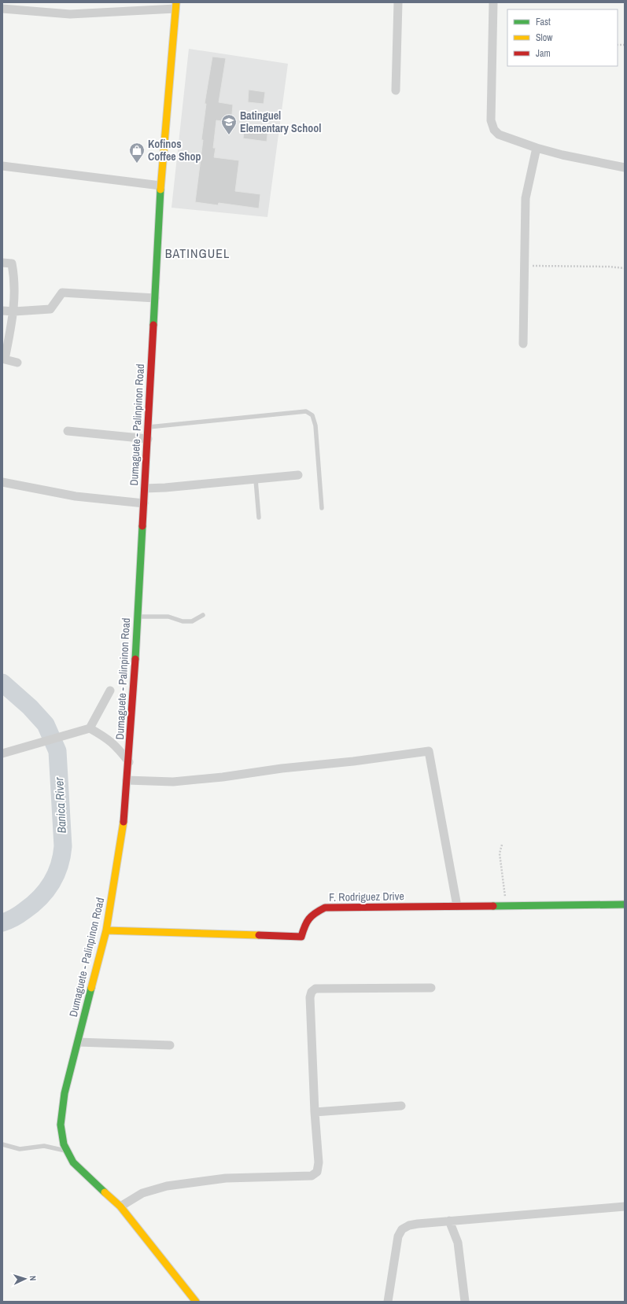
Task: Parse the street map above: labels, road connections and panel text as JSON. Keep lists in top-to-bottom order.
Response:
{
  "streets": {
    "main road": ["Dumaguete - Palinpinon Road", "F. Rodriguez Drive"]
  },
  "crossings": [
    ["Dumaguete - Palinpinon Road", "F. Rodriguez Drive"]
  ],
  "districts": ["BATINGUEL"],
  "water": ["Banica River"],
  "places": {
    "school or university": ["Batinguel Elementary School"],
    "shop": ["Kofinos Coffee Shop"]
  },
  "legend": ["Fast", "Slow", "Jam"],
  "north": "right"
}
